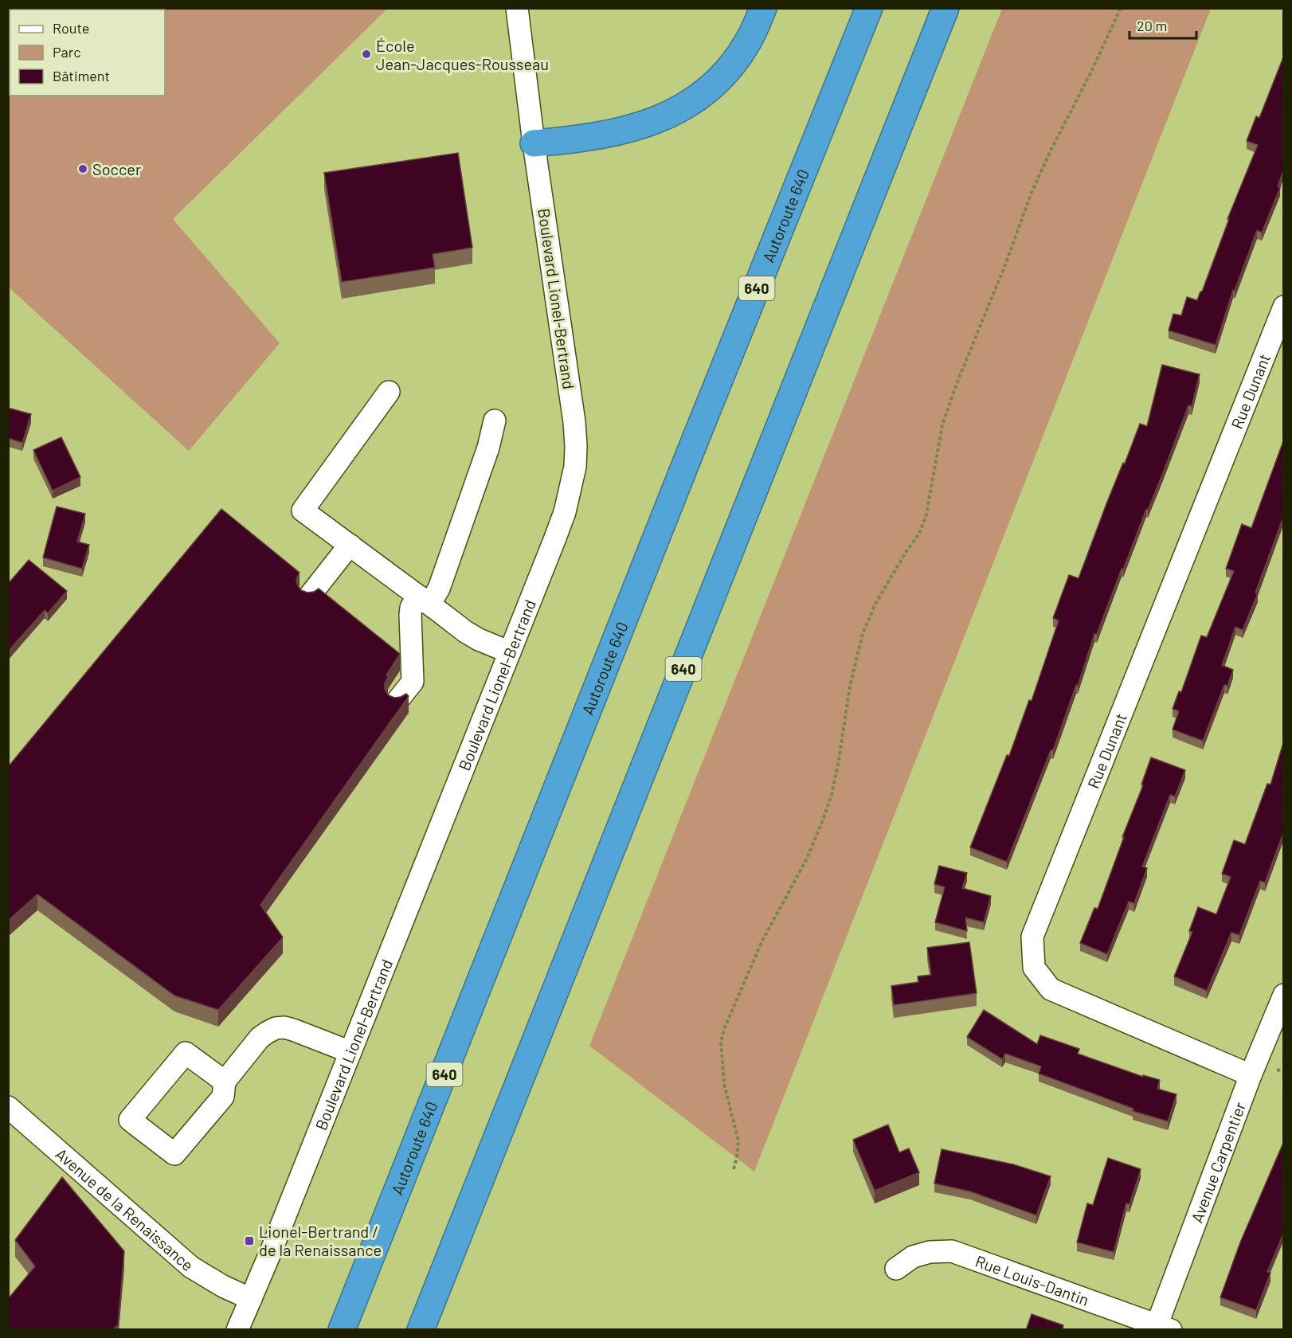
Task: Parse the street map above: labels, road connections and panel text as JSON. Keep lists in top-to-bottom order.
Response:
{
  "streets": {
    "highway": ["Autoroute 640", "640"],
    "street": [
      "Boulevard Lionel-Bertrand",
      "Rue Dunant",
      "Avenue Carpentier",
      "Avenue de la Renaissance",
      "Rue Louis-Dantin"
    ]
  },
  "crossings": [
    ["Boulevard Lionel-Bertrand", "Avenue de la Renaissance"],
    ["Rue Dunant", "Avenue Carpentier"],
    ["Avenue Carpentier", "Rue Louis-Dantin"]
  ],
  "places": {
    "other": ["École Jean-Jacques-Rousseau", "Soccer"],
    "transit": ["Lionel-Bertrand / de la Renaissance"]
  },
  "legend": ["Route", "Parc", "Bâtiment"],
  "scale_bar": "20 m"
}
